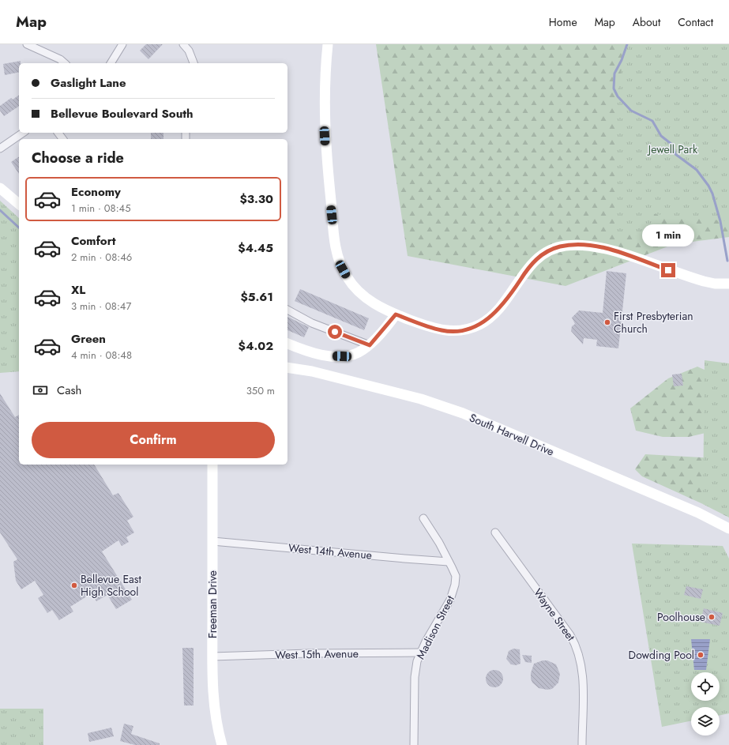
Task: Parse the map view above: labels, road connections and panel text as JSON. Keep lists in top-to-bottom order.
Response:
{
  "streets": {
    "street": [
      "South Harvell Drive",
      "West 14th Avenue",
      "Freeman Drive",
      "Wayne Street",
      "Madison Street",
      "West 15th Avenue"
    ]
  },
  "crossings": [
    ["West 14th Avenue", "Freeman Drive"],
    ["West 14th Avenue", "Madison Street"],
    ["Freeman Drive", "West 15th Avenue"],
    ["Madison Street", "West 15th Avenue"]
  ],
  "parks": ["Jewell Park"],
  "places": [
    "First Presbyterian Church",
    "Bellevue East High School",
    "Poolhouse",
    "Dowding Pool"
  ],
  "page": {
    "header": "Map",
    "nav": [
      "Home",
      "Map",
      "About",
      "Contact"
    ],
    "banner": ["Gaslight Lane", "Bellevue Boulevard South"],
    "heading": "Choose a ride",
    "list": [
      {
        "name": "Economy",
        "note": "1 min · 08:45",
        "value": "$3.30"
      },
      {
        "name": "Comfort",
        "note": "2 min · 08:46",
        "value": "$4.45"
      },
      {
        "name": "XL",
        "note": "3 min · 08:47",
        "value": "$5.61"
      },
      {
        "name": "Green",
        "note": "4 min · 08:48",
        "value": "$4.02"
      }
    ],
    "bubble": "1 min",
    "pay": ["Cash", "350 m"],
    "buttons": "Confirm"
  }
}
